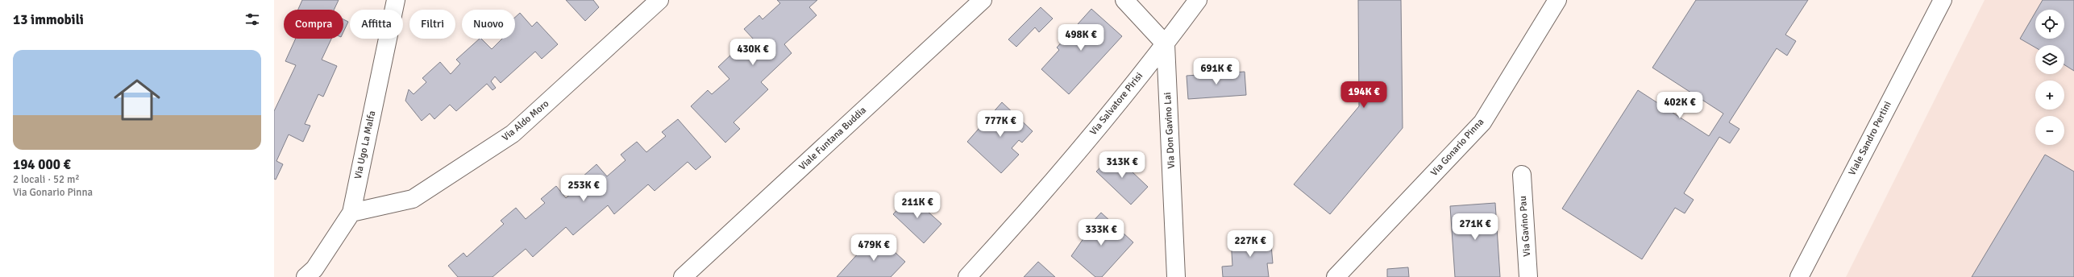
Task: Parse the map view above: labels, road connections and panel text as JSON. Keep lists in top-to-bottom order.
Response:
{
  "streets": {
    "street": [
      "Via Salvatore Pirisi",
      "Via Aldo Moro",
      "Via Don Gavino Lai",
      "Viale Funtana Buddia",
      "Viale Sandro Pertini",
      "Via Ugo La Malfa",
      "Via Gonario Pinna",
      "Via Gavino Pau"
    ]
  },
  "crossings": [
    ["Via Salvatore Pirisi", "Via Don Gavino Lai"],
    ["Via Aldo Moro", "Via Ugo La Malfa"]
  ],
  "page": {
    "heading": "13 immobili",
    "map_buttons": ["+", "−"],
    "chip": [
      "Compra",
      "Affitta",
      "Filtri",
      "Nuovo"
    ],
    "price": [
      "498K €",
      "430K €",
      "691K €",
      "194K €",
      "402K €",
      "777K €",
      "313K €",
      "253K €",
      "211K €",
      "271K €",
      "333K €",
      "227K €",
      "479K €"
    ],
    "list": [
      {
        "name": "194 000 €",
        "note": "2 locali · 52 m² · Via Gonario Pinna"
      }
    ]
  }
}
